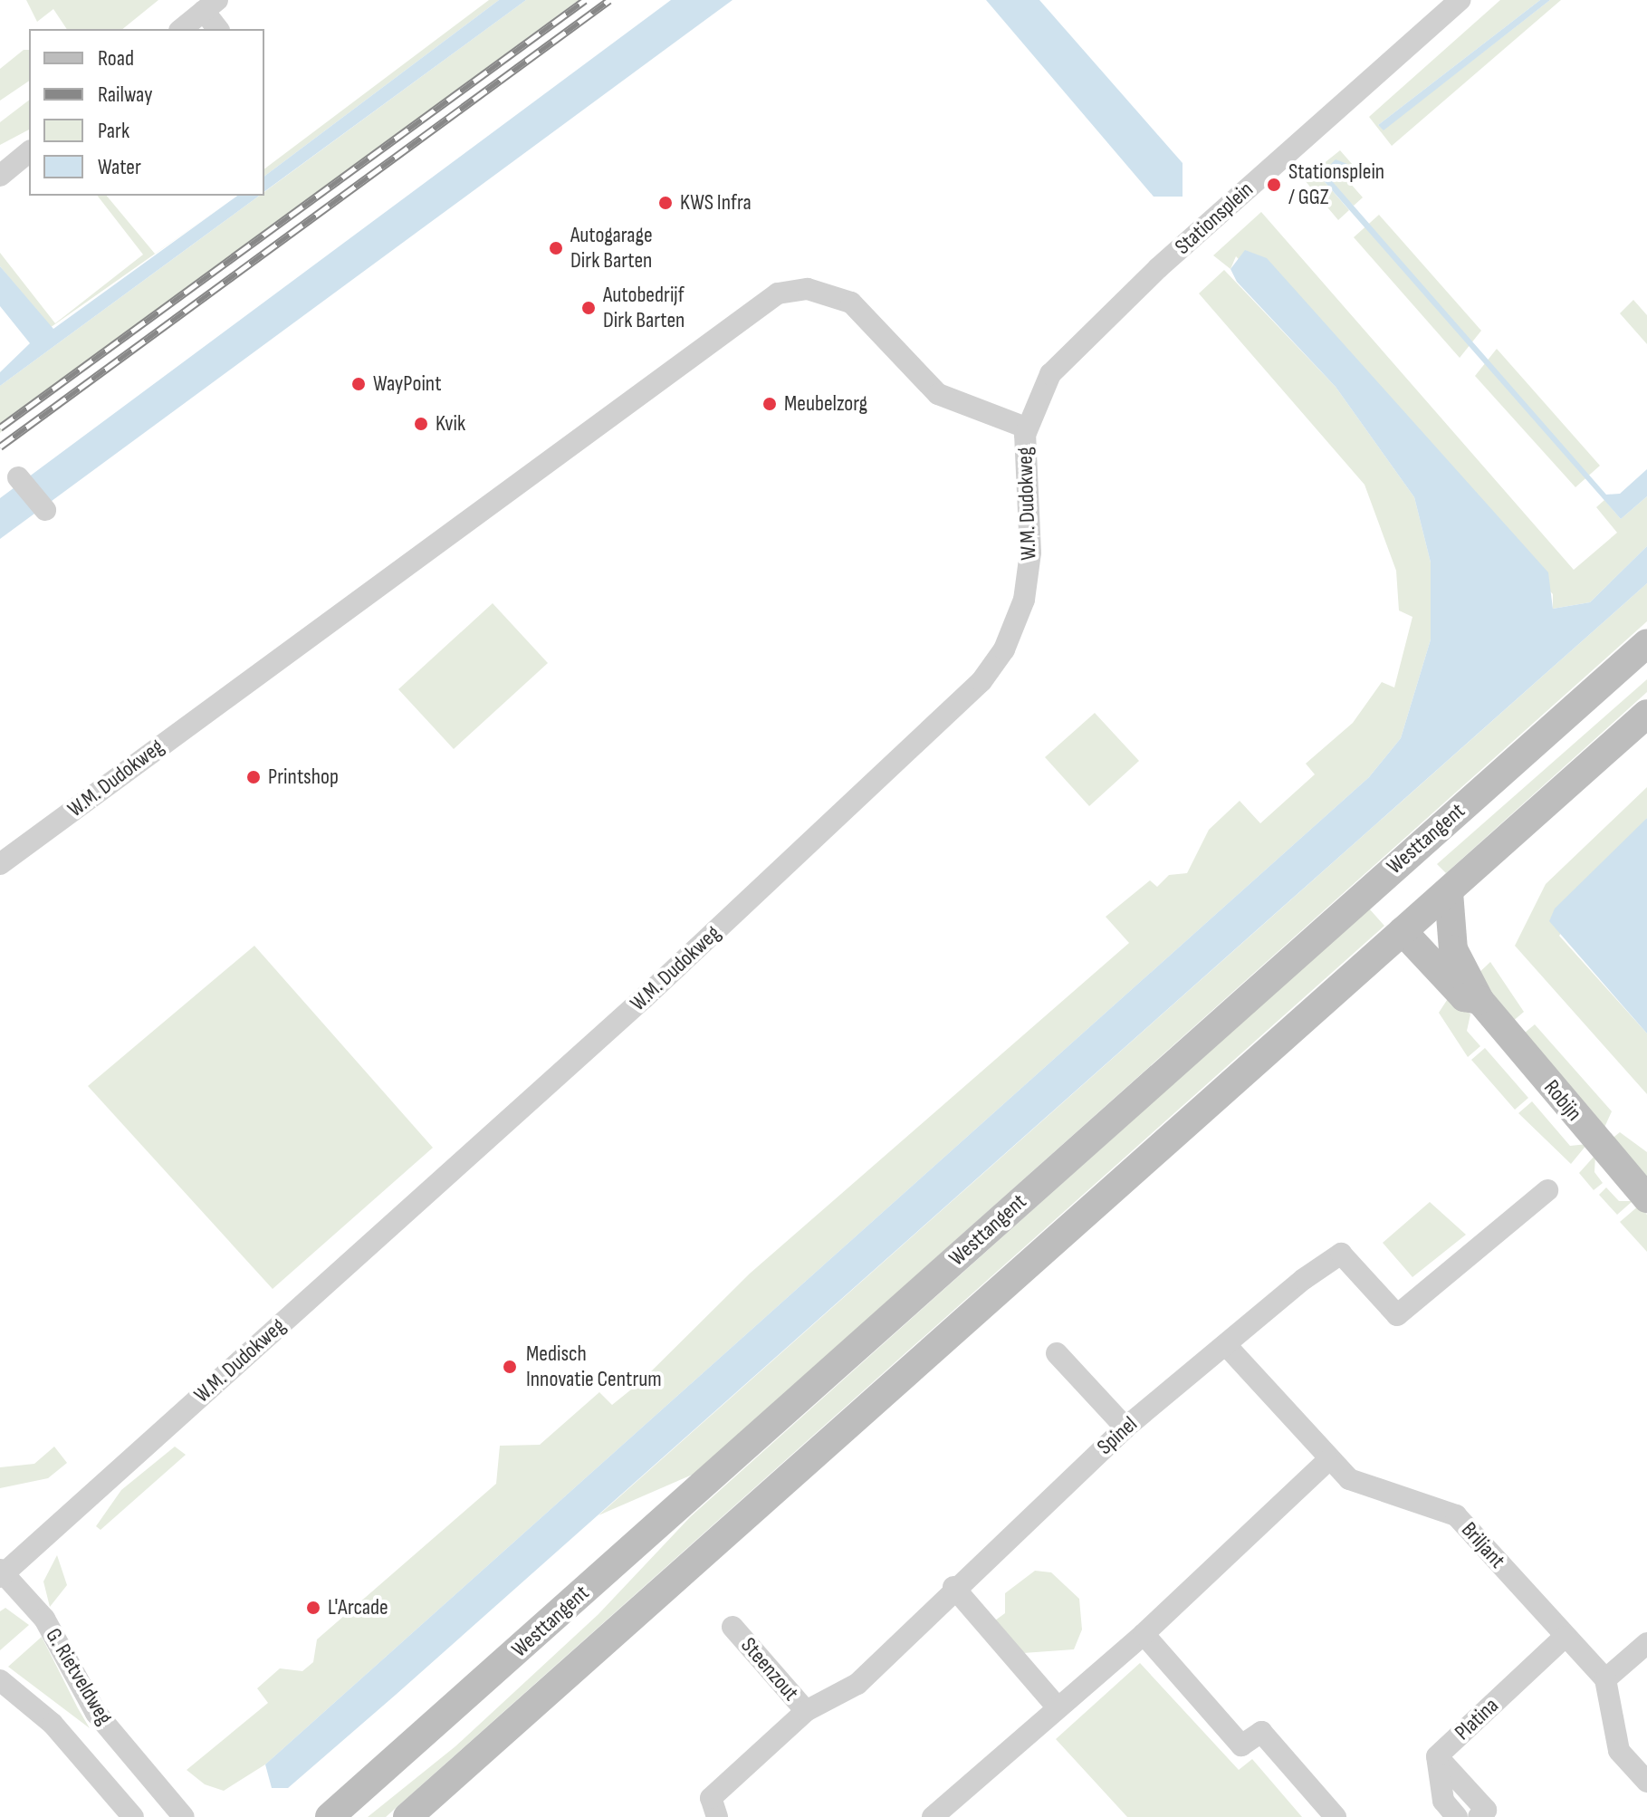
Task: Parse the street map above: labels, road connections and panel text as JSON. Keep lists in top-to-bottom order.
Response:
{
  "streets": {
    "main road": ["Westtangent", "Robijn"],
    "street": [
      "Stationsplein",
      "W.M. Dudokweg",
      "Spinel",
      "Briljant",
      "Steenzout",
      "G. Rietveldweg",
      "Platina"
    ]
  },
  "crossings": [
    ["Stationsplein", "W.M. Dudokweg"],
    ["W.M. Dudokweg", "G. Rietveldweg"],
    ["Spinel", "Briljant"],
    ["Spinel", "Steenzout"],
    ["Briljant", "Platina"]
  ],
  "places": [
    "Stationsplein / GGZ",
    "KWS Infra",
    "Autogarage Dirk Barten",
    "Autobedrijf Dirk Barten",
    "WayPoint",
    "Meubelzorg",
    "Kvik",
    "Printshop",
    "Medisch Innovatie Centrum",
    "L'Arcade"
  ],
  "legend": [
    "Road",
    "Railway",
    "Park",
    "Water"
  ]
}
